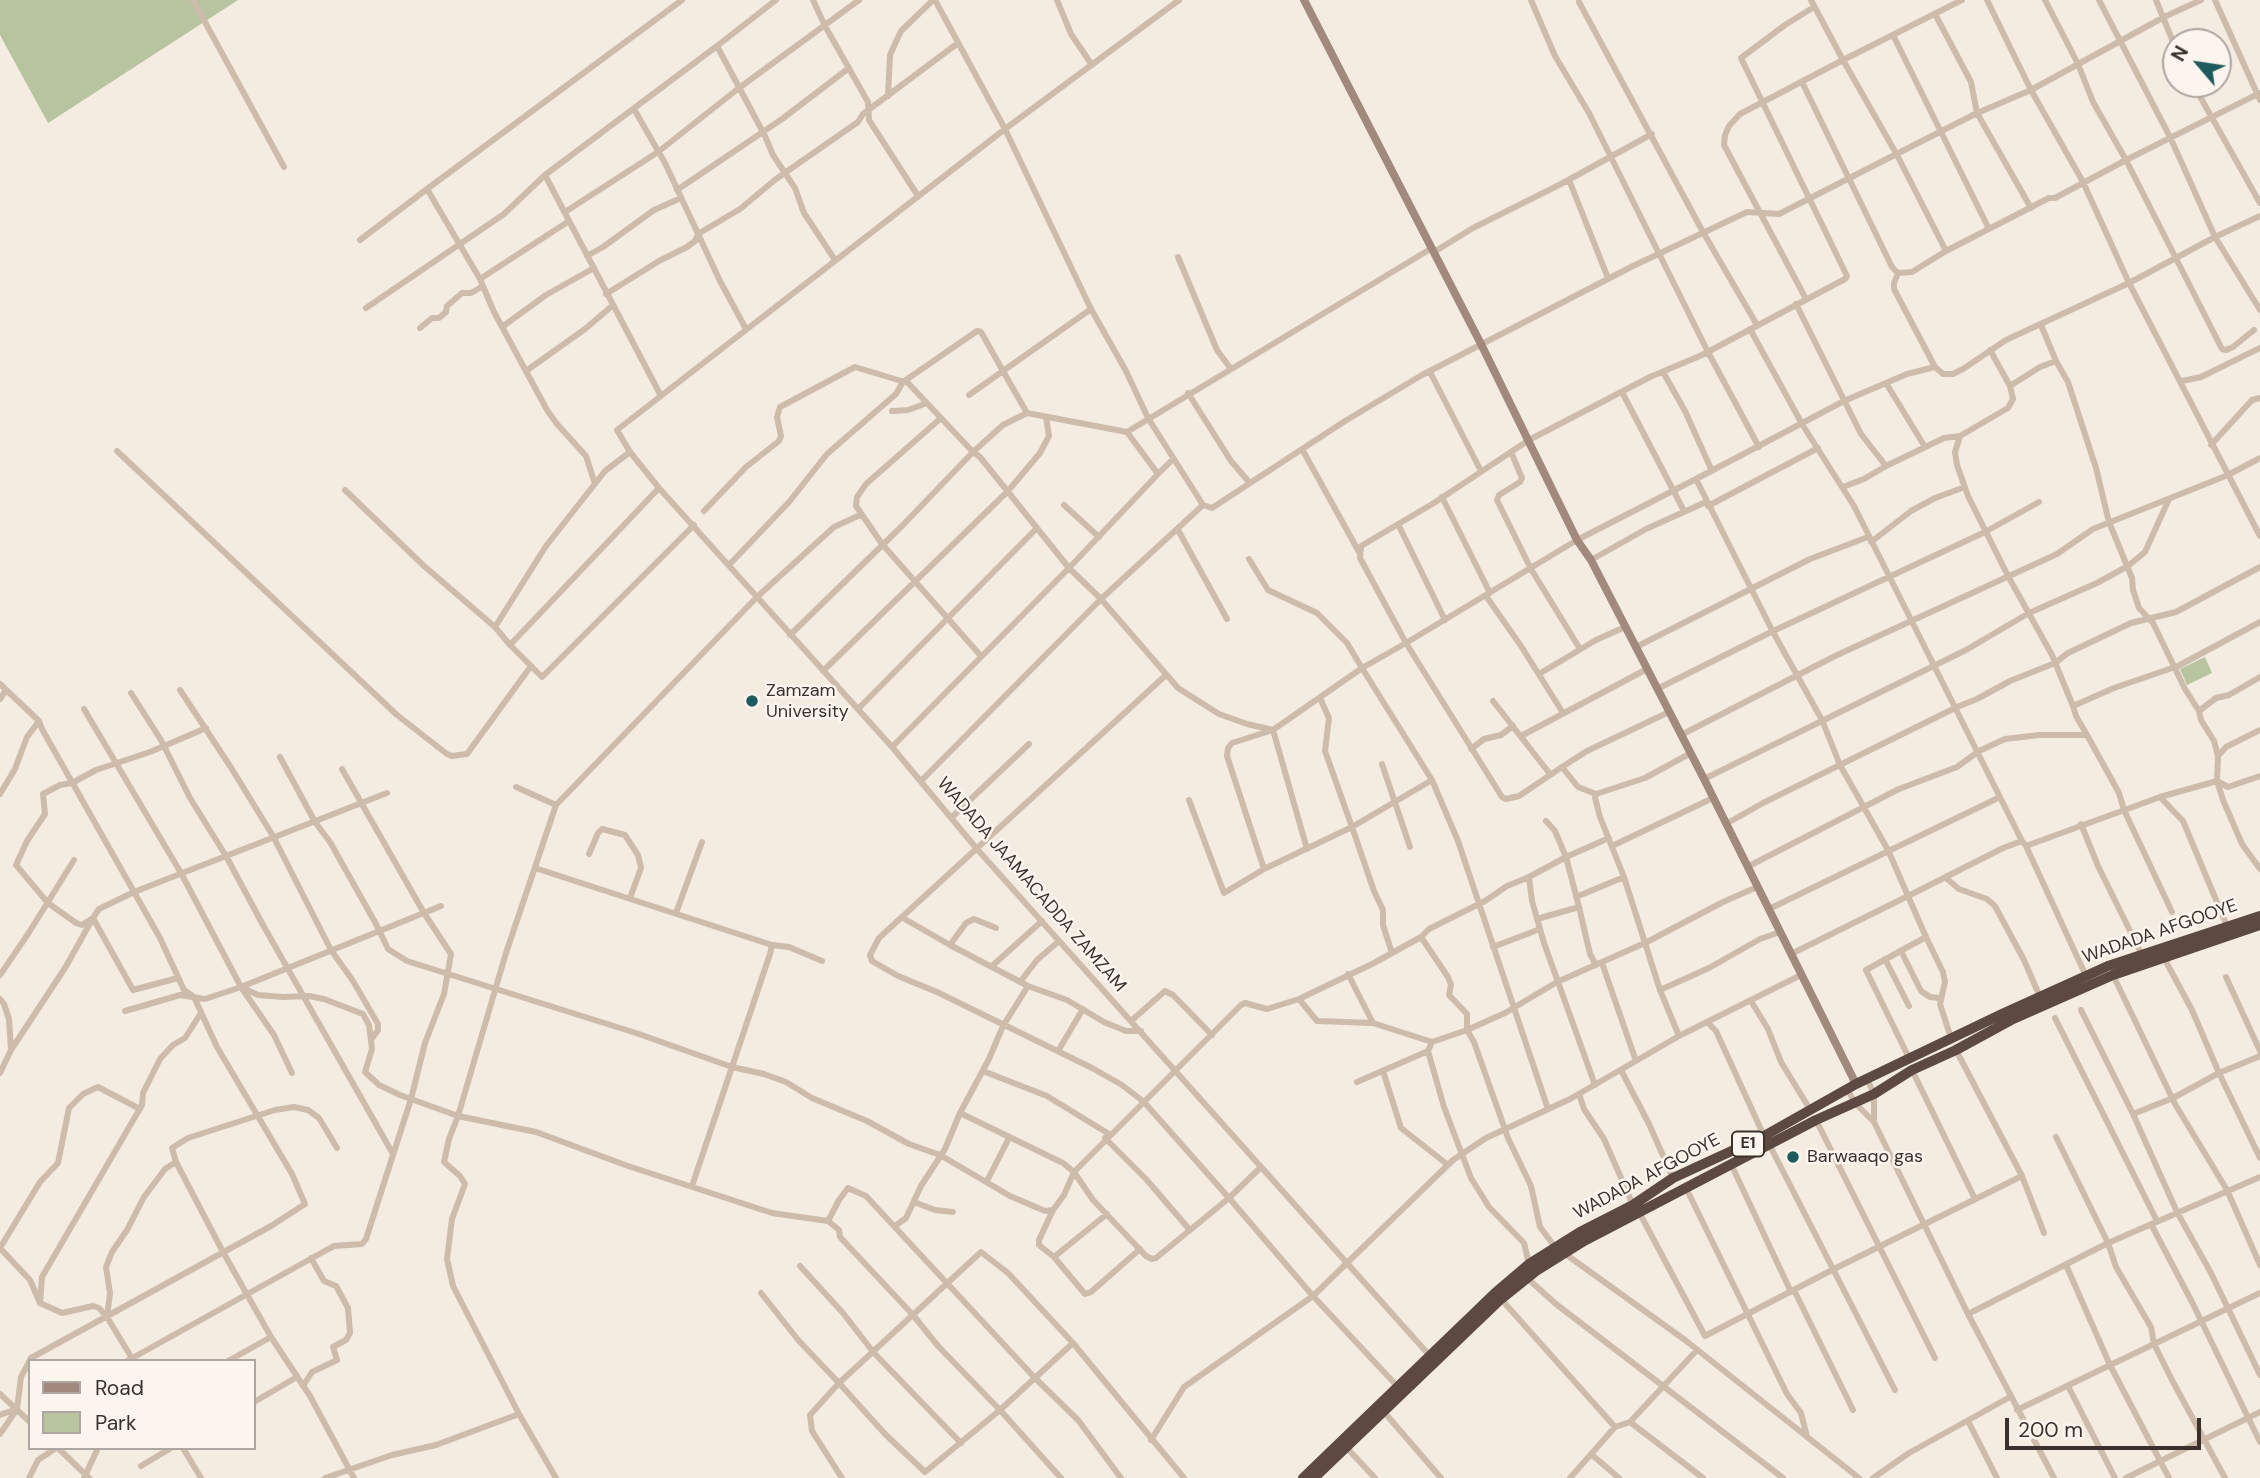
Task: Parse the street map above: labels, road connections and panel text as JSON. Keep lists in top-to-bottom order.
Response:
{
  "streets": {
    "highway": ["WADADA AFGOOYE", "E1"],
    "street": ["WADADA JAAMACADDA ZAMZAM"]
  },
  "crossings": [
    ["WADADA JAAMACADDA ZAMZAM", "WADADA AFGOOYE"]
  ],
  "places": ["Zamzam University", "Barwaaqo gas"],
  "legend": ["Road", "Park"],
  "scale_bar": "200 m",
  "north": "top left"
}
